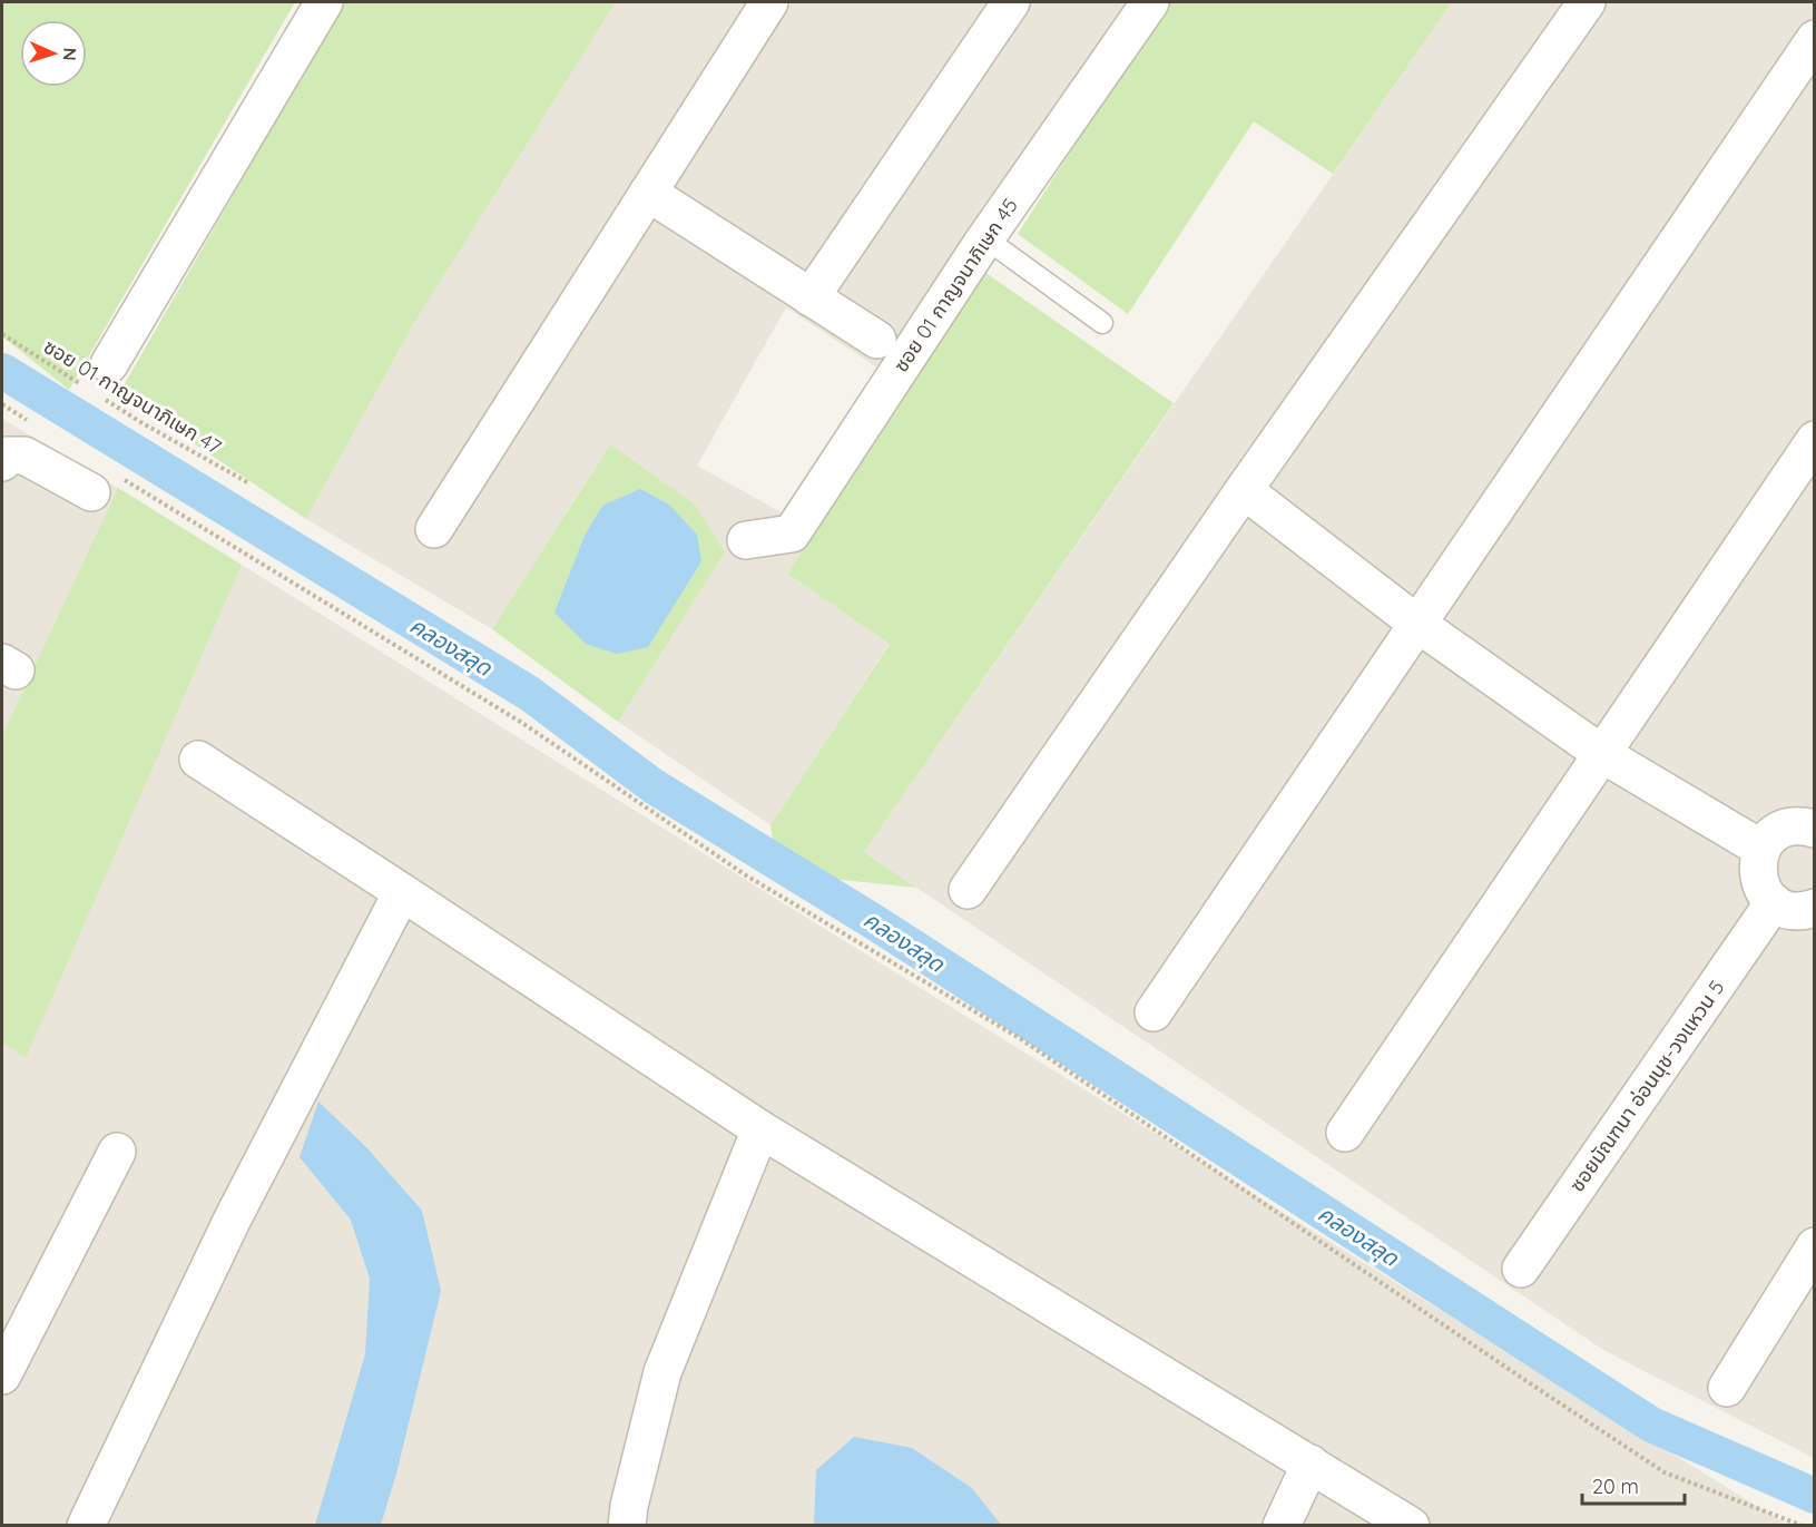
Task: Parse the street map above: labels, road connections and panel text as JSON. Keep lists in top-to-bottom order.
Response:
{
  "streets": {
    "street": ["ซอย 01 กาญจนาภิเษก 45", "ซอยมัณฑนา อ่อนนุช-วงแหวน 5"],
    "path": ["ซอย 01 กาญจนาภิเษก 47"]
  },
  "water": ["คลองสลุด"],
  "scale_bar": "20 m",
  "north": "right"
}
